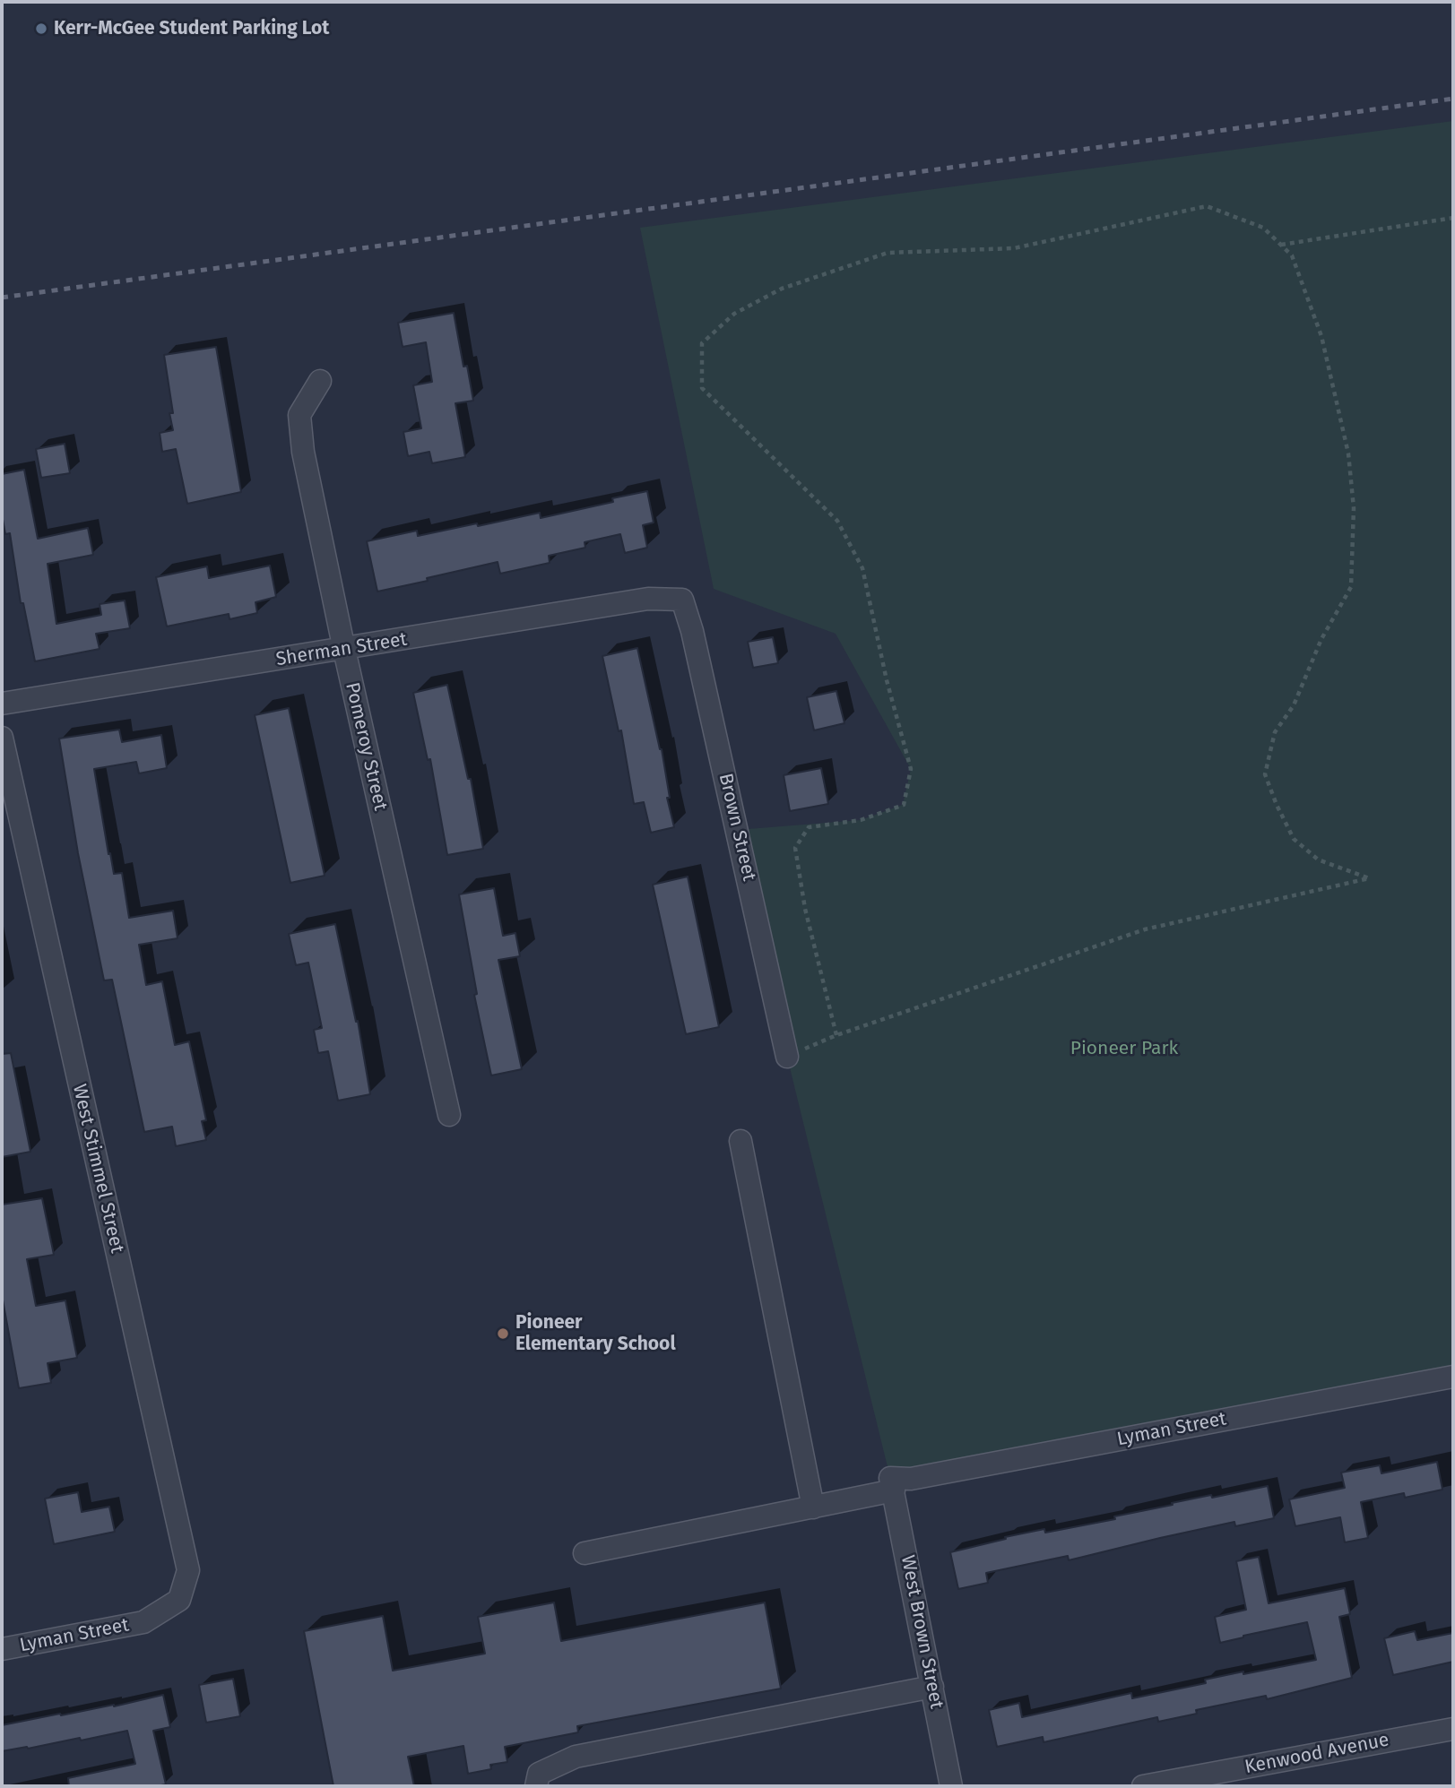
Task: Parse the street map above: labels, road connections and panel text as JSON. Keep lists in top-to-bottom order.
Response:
{
  "streets": {
    "street": [
      "Sherman Street",
      "Pomeroy Street",
      "Brown Street",
      "West Stimmel Street",
      "Lyman Street",
      "West Brown Street",
      "Kenwood Avenue"
    ]
  },
  "crossings": [
    ["Sherman Street", "Pomeroy Street"],
    ["Sherman Street", "Brown Street"],
    ["West Stimmel Street", "Lyman Street"],
    ["Lyman Street", "West Brown Street"]
  ],
  "parks": ["Pioneer Park"],
  "places": ["Kerr-McGee Student Parking Lot", "Pioneer Elementary School"]
}
